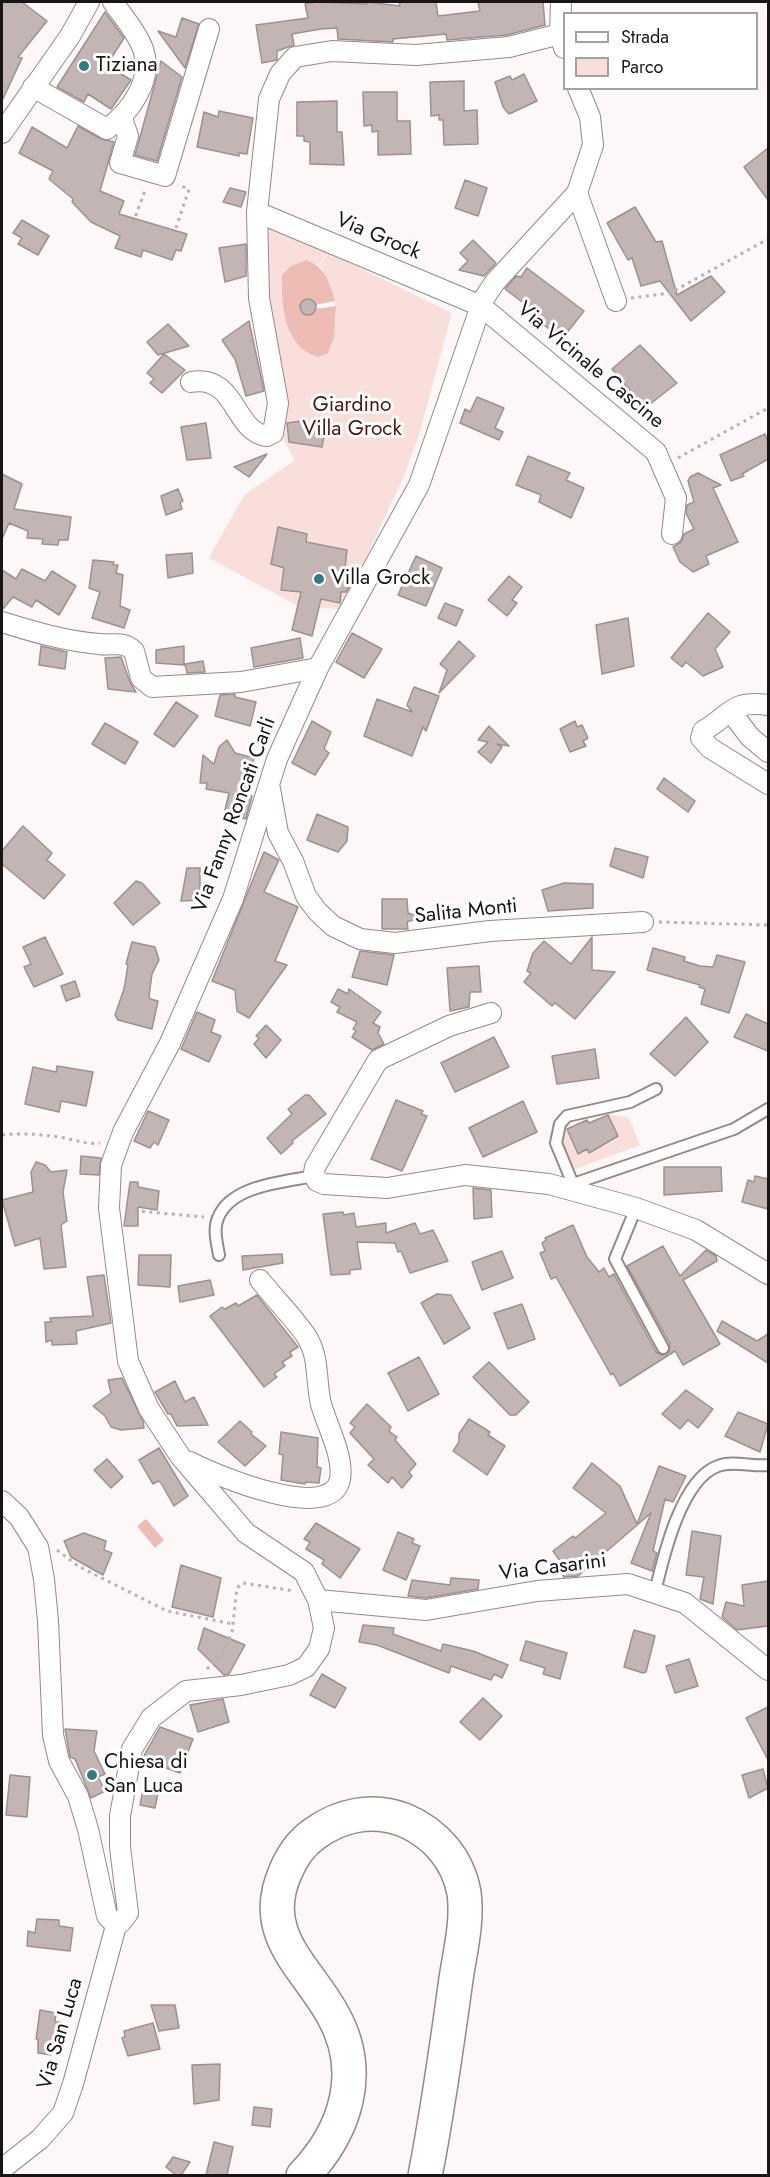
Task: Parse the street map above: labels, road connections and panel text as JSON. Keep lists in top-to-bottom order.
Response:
{
  "streets": {
    "street": [
      "Via Grock",
      "Via Vicinale Cascine",
      "Via Fanny Roncati Carli",
      "Salita Monti",
      "Via Casarini",
      "Via San Luca"
    ]
  },
  "crossings": [
    ["Via Grock", "Via Vicinale Cascine"],
    ["Via Grock", "Via Fanny Roncati Carli"],
    ["Via Vicinale Cascine", "Via Fanny Roncati Carli"],
    ["Via Fanny Roncati Carli", "Salita Monti"],
    ["Via Fanny Roncati Carli", "Via Casarini"]
  ],
  "parks": ["Giardino Villa Grock"],
  "places": ["Tiziana", "Villa Grock", "Chiesa di San Luca"],
  "legend": ["Strada", "Parco"]
}
